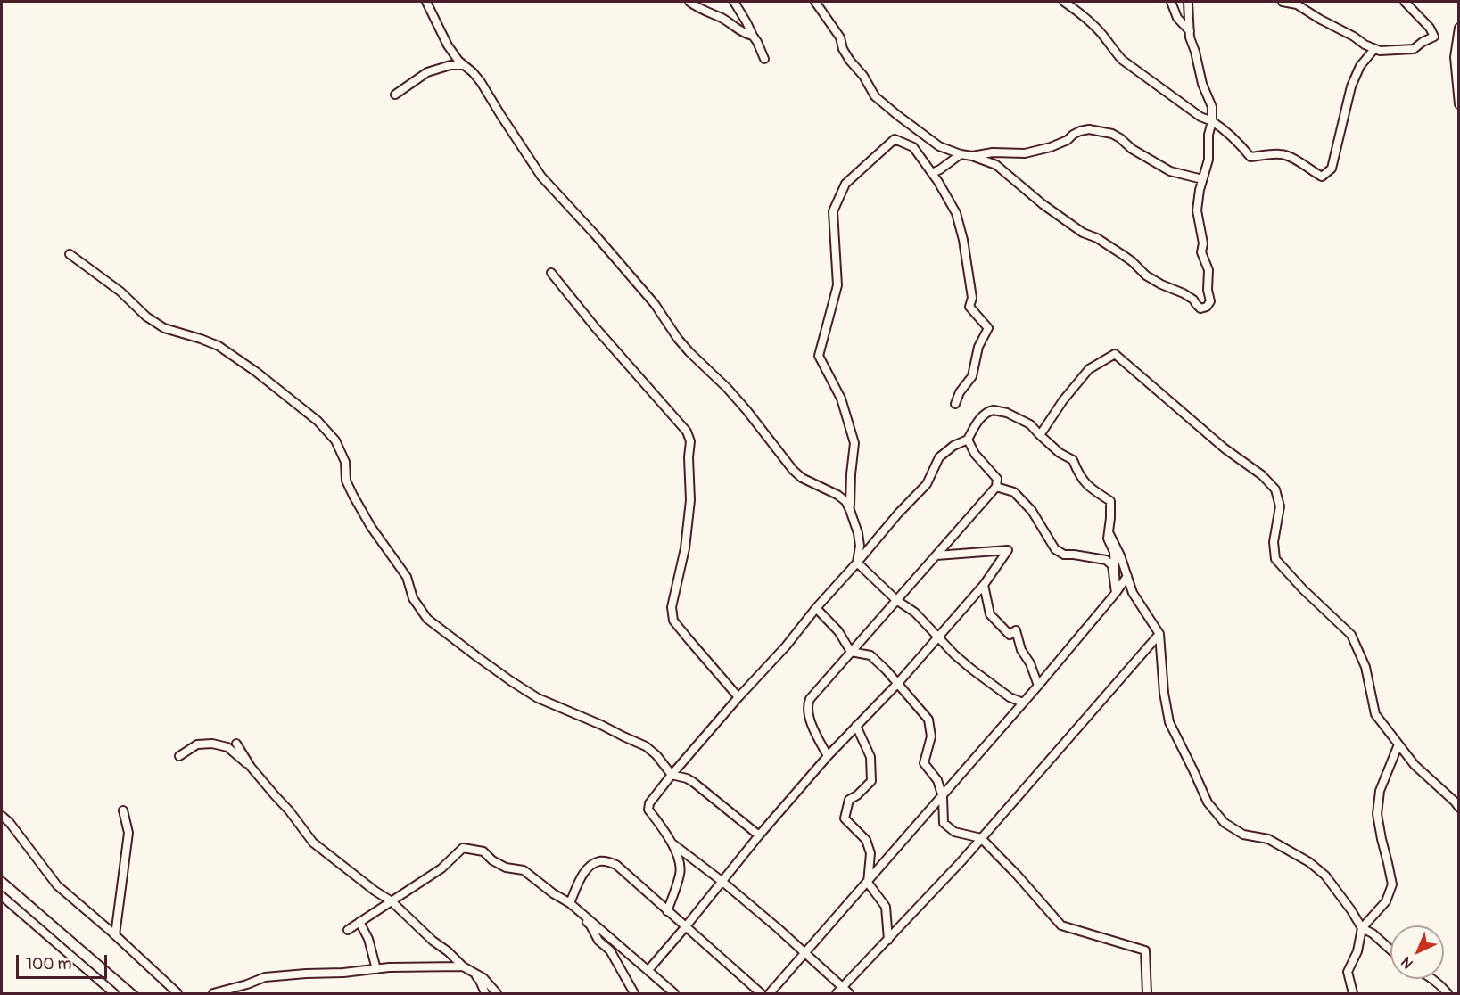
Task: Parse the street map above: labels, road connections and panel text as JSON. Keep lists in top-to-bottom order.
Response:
{
  "scale_bar": "100 m",
  "north": "bottom left"
}
